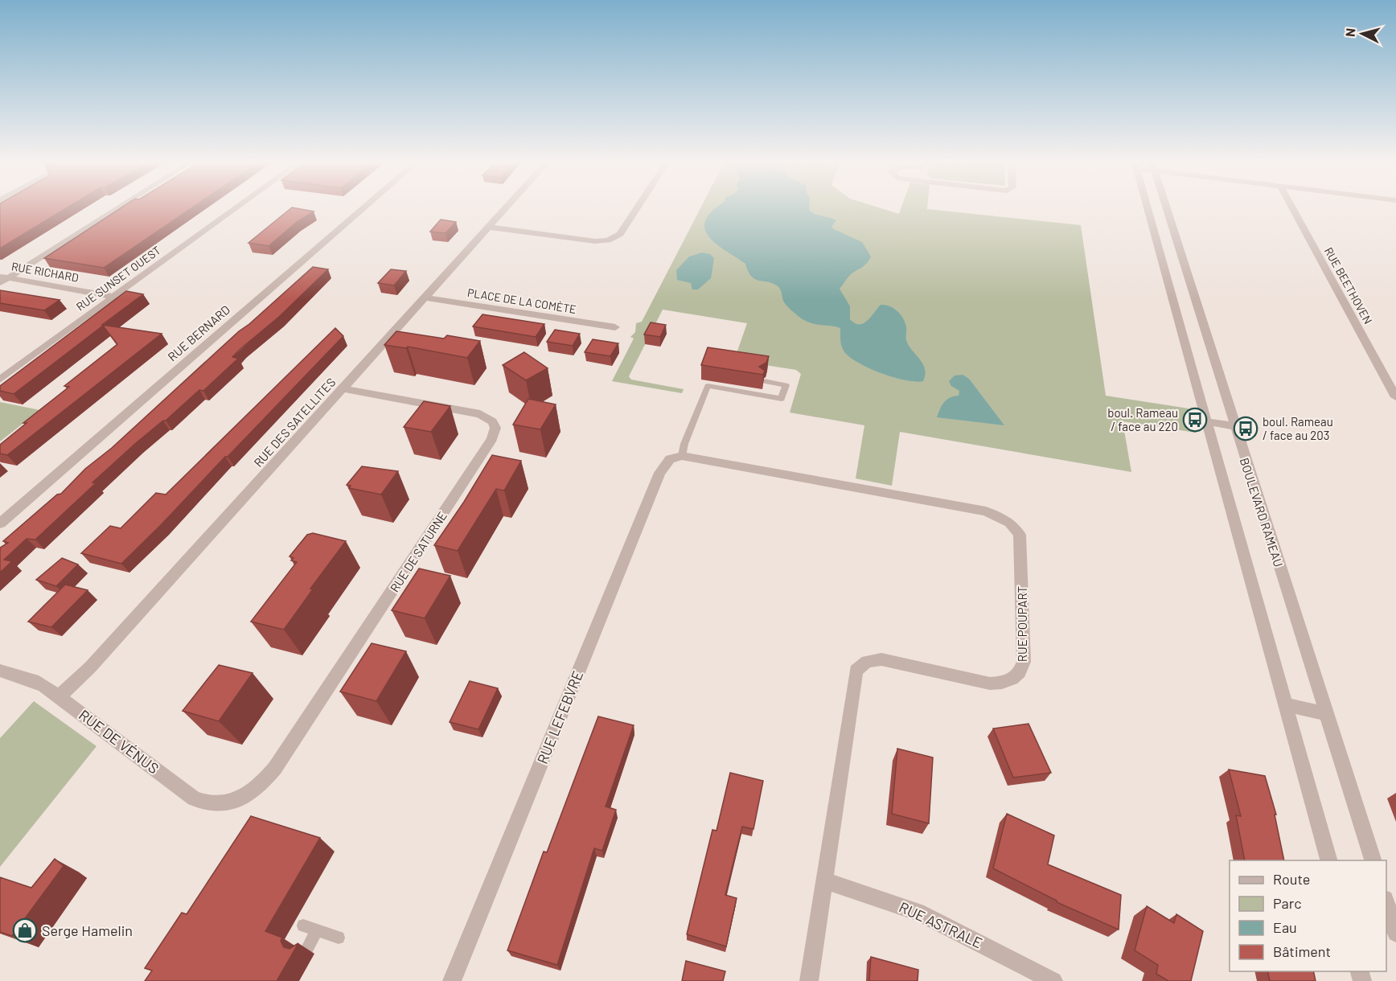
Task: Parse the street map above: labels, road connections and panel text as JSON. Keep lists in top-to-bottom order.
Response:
{
  "streets": {
    "street": [
      "RUE RICHARD",
      "RUE SUNSET OUEST",
      "RUE BEETHOVEN",
      "PLACE DE LA COMÈTE",
      "RUE BERNARD",
      "RUE DES SATELLITES",
      "BOULEVARD RAMEAU",
      "RUE DE SATURNE",
      "RUE POUPART",
      "RUE LEFEBVRE",
      "RUE DE VÉNUS",
      "RUE ASTRALE"
    ]
  },
  "crossings": [
    ["RUE RICHARD", "RUE SUNSET OUEST"],
    ["PLACE DE LA COMÈTE", "RUE DES SATELLITES"],
    ["RUE DES SATELLITES", "RUE DE SATURNE"],
    ["RUE DES SATELLITES", "RUE DE VÉNUS"],
    ["RUE DE SATURNE", "RUE DE VÉNUS"],
    ["RUE POUPART", "RUE LEFEBVRE"],
    ["RUE POUPART", "RUE ASTRALE"]
  ],
  "places": {
    "bus stop": ["boul. Rameau / face au 220", "boul. Rameau / face au 203"],
    "shop": ["Serge Hamelin"]
  },
  "legend": [
    "Route",
    "Parc",
    "Eau",
    "Bâtiment"
  ],
  "north": "left"
}
